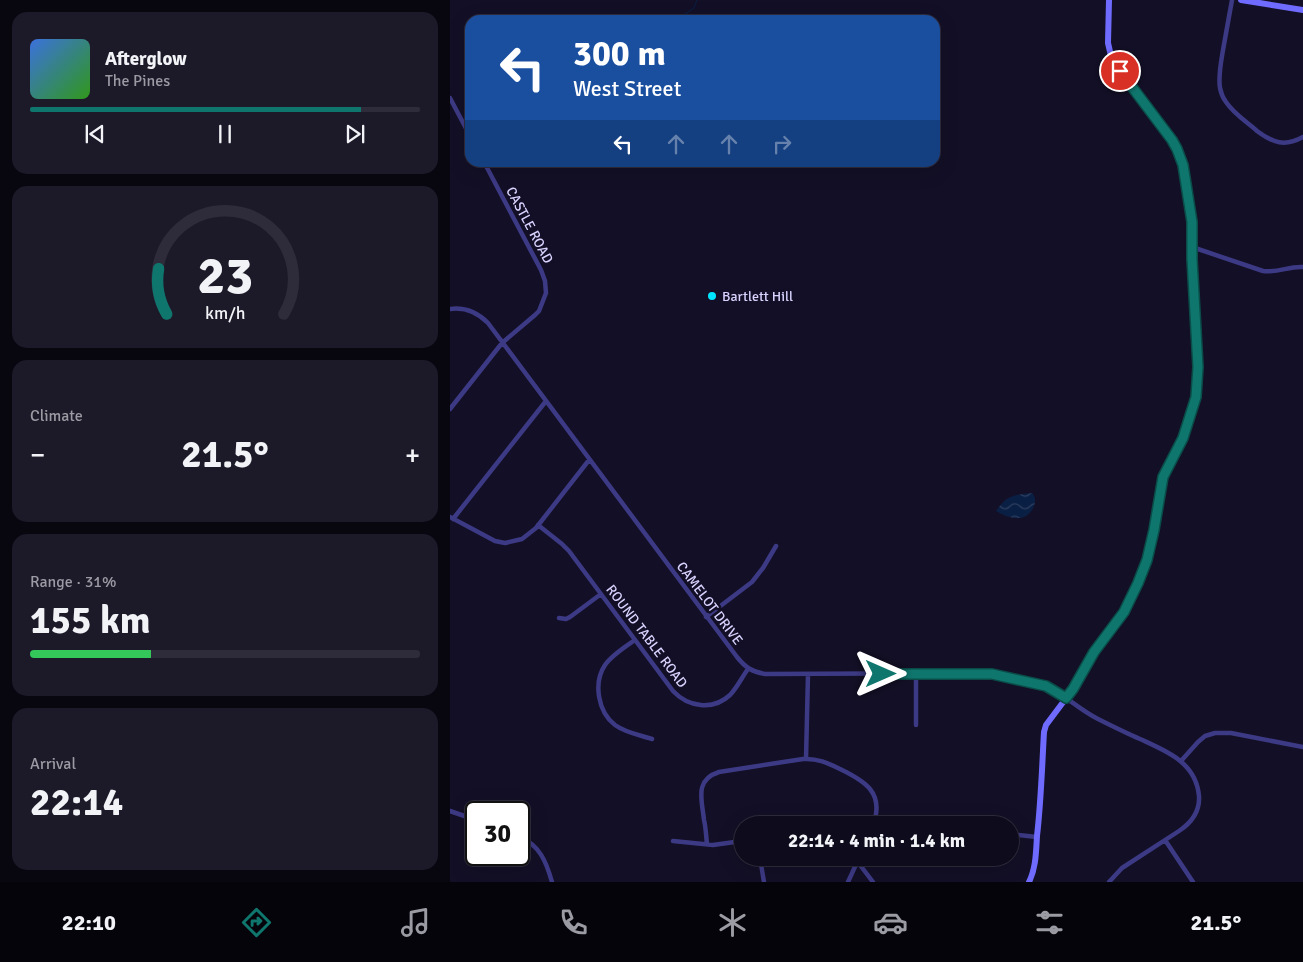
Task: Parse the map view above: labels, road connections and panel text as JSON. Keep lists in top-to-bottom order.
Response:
{
  "streets": {
    "street": ["CASTLE ROAD", "CAMELOT DRIVE", "ROUND TABLE ROAD"]
  },
  "crossings": [
    ["CASTLE ROAD", "CAMELOT DRIVE"],
    ["CAMELOT DRIVE", "ROUND TABLE ROAD"]
  ],
  "places": ["Bartlett Hill"],
  "page": {
    "turn": ["300 m", "West Street"],
    "song": ["Afterglow", "The Pines"],
    "tile": [
      "Climate",
      ["Range · 31%", "155 km"],
      ["Arrival", "22:14"]
    ],
    "heat": ["−", "21.5°", "+"],
    "limit": "30",
    "trip": "22:14 · 4 min · 1.4 km",
    "tabs": ["22:10", "21.5°"],
    "gauge": ["23", "km/h"]
  }
}
